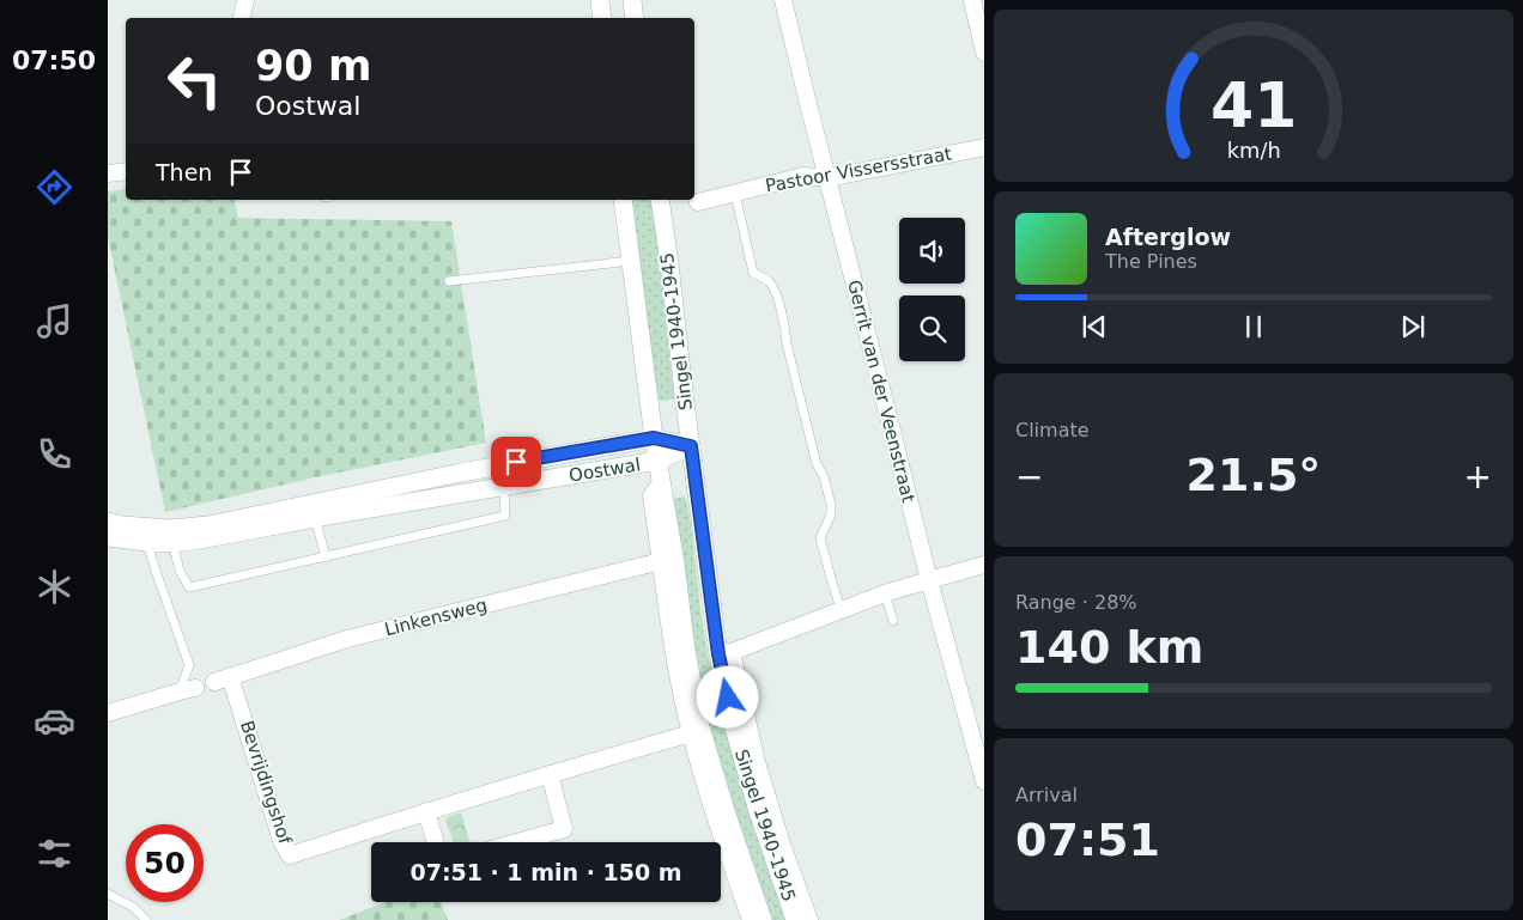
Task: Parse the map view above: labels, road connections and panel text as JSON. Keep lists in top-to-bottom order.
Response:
{
  "streets": {
    "main road": ["Singel 1940-1945", "Oostwal"],
    "street": [
      "Pastoor Vissersstraat",
      "Gerrit van der Veenstraat",
      "Linkensweg",
      "Bevrijdingshof"
    ]
  },
  "crossings": [
    ["Pastoor Vissersstraat", "Gerrit van der Veenstraat"],
    ["Singel 1940-1945", "Oostwal"],
    ["Singel 1940-1945", "Linkensweg"],
    ["Singel 1940-1945", "Bevrijdingshof"],
    ["Linkensweg", "Bevrijdingshof"]
  ],
  "page": {
    "tabs": "07:50",
    "turn": ["90 m", "Oostwal"],
    "then": "Then",
    "song": ["Afterglow", "The Pines"],
    "tile": [
      "Climate",
      ["Range · 28%", "140 km"],
      ["Arrival", "07:51"]
    ],
    "heat": ["−", "21.5°", "+"],
    "limit": "50",
    "trip": "07:51 · 1 min · 150 m",
    "gauge": ["41", "km/h"]
  }
}
